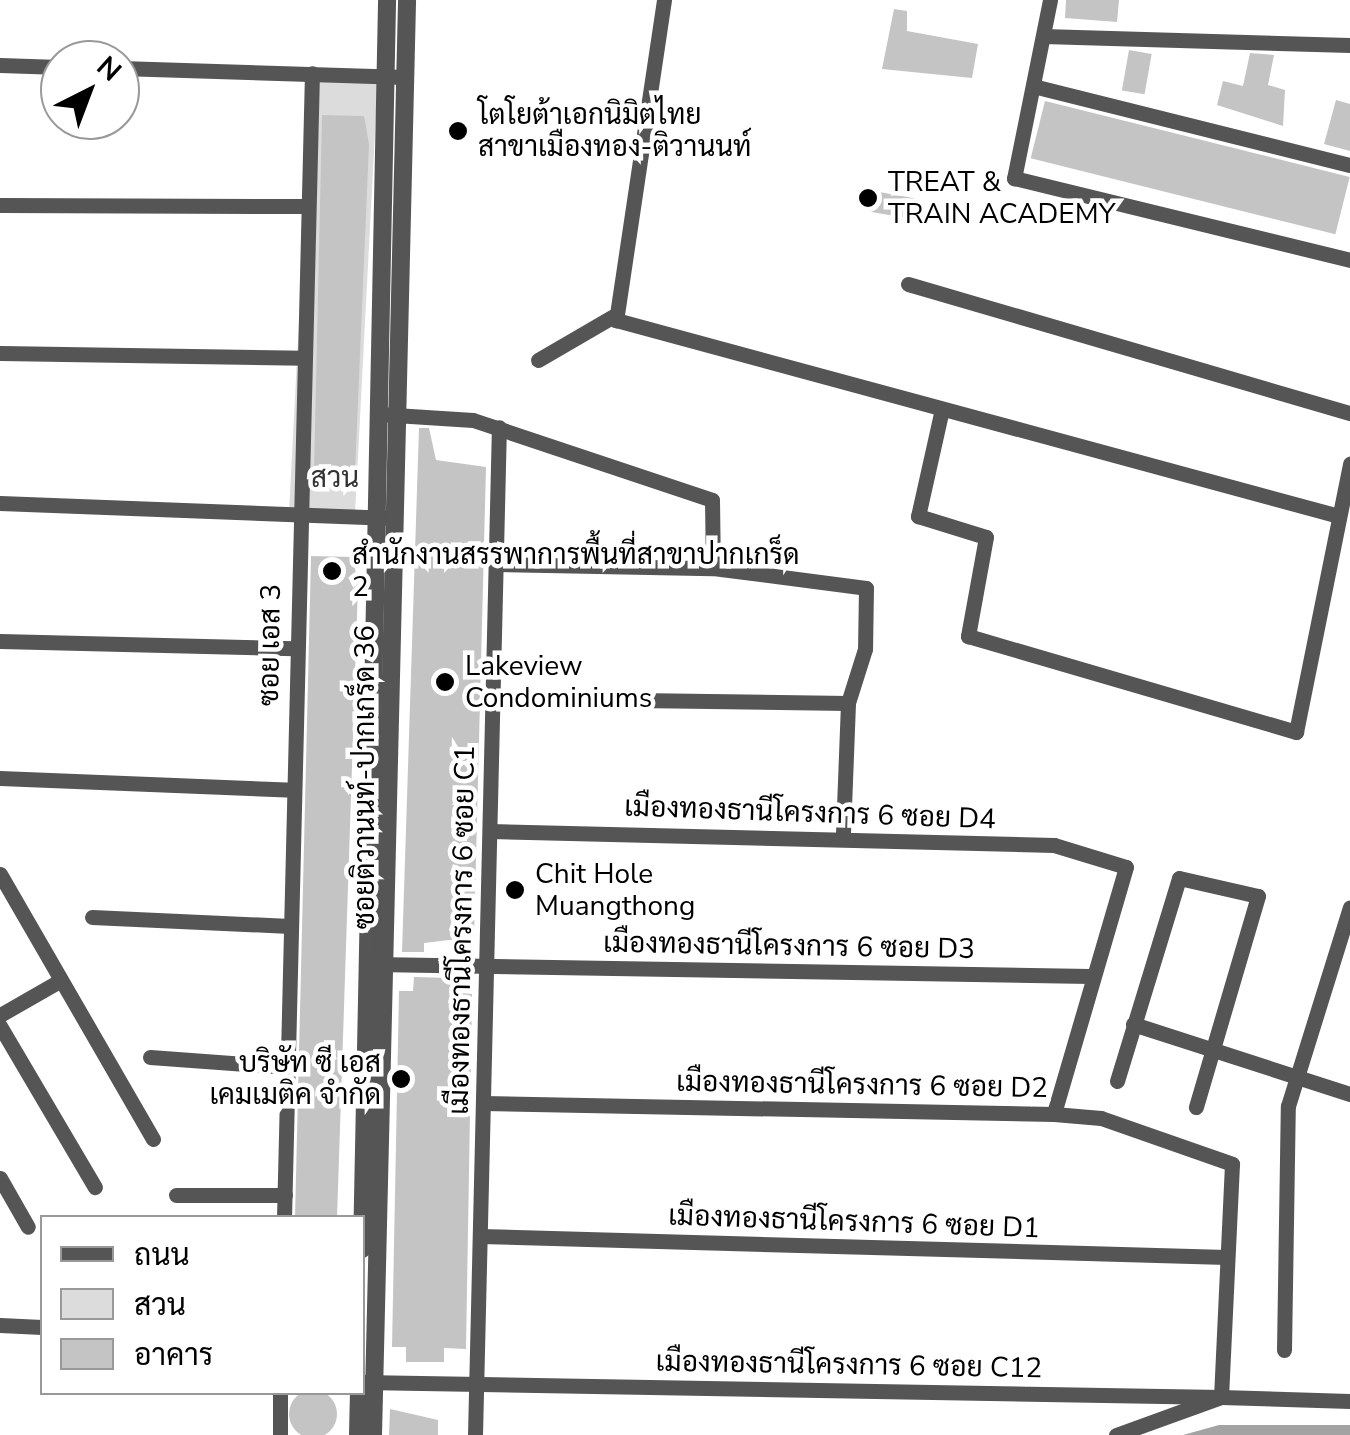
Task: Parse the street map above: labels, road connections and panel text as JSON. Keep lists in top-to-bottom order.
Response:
{
  "streets": {
    "street": [
      "ซอย เอส 3",
      "ซอยติวานนท์-ปากเกร็ด 36",
      "เมืองทองธานีโครงการ 6 ซอย D4",
      "เมืองทองธานีโครงการ 6 ซอย C1",
      "เมืองทองธานีโครงการ 6 ซอย D3",
      "เมืองทองธานีโครงการ 6 ซอย D2",
      "เมืองทองธานีโครงการ 6 ซอย D1",
      "เมืองทองธานีโครงการ 6 ซอย C12"
    ]
  },
  "crossings": [
    ["ซอยติวานนท์-ปากเกร็ด 36", "เมืองทองธานีโครงการ 6 ซอย D3"],
    ["ซอยติวานนท์-ปากเกร็ด 36", "เมืองทองธานีโครงการ 6 ซอย C12"],
    ["เมืองทองธานีโครงการ 6 ซอย D4", "เมืองทองธานีโครงการ 6 ซอย C1"],
    ["เมืองทองธานีโครงการ 6 ซอย D4", "เมืองทองธานีโครงการ 6 ซอย D3"],
    ["เมืองทองธานีโครงการ 6 ซอย C1", "เมืองทองธานีโครงการ 6 ซอย D3"],
    ["เมืองทองธานีโครงการ 6 ซอย C1", "เมืองทองธานีโครงการ 6 ซอย D2"],
    ["เมืองทองธานีโครงการ 6 ซอย C1", "เมืองทองธานีโครงการ 6 ซอย D1"],
    ["เมืองทองธานีโครงการ 6 ซอย C1", "เมืองทองธานีโครงการ 6 ซอย C12"],
    ["เมืองทองธานีโครงการ 6 ซอย D2", "เมืองทองธานีโครงการ 6 ซอย D1"]
  ],
  "parks": ["สวน"],
  "places": [
    "โตโยต้าเอกนิมิตไทย สาขาเมืองทอง-ติวานนท์",
    "TREAT & TRAIN ACADEMY",
    "สำนักงานสรรพาการพื้นที่สาขาปากเกร็ด 2",
    "Lakeview Condominiums",
    "Chit Hole Muangthong",
    "บริษัท ซี เอส เคมเมติค จำกัด"
  ],
  "legend": ["ถนน", "สวน", "อาคาร"],
  "north": "top right"
}
